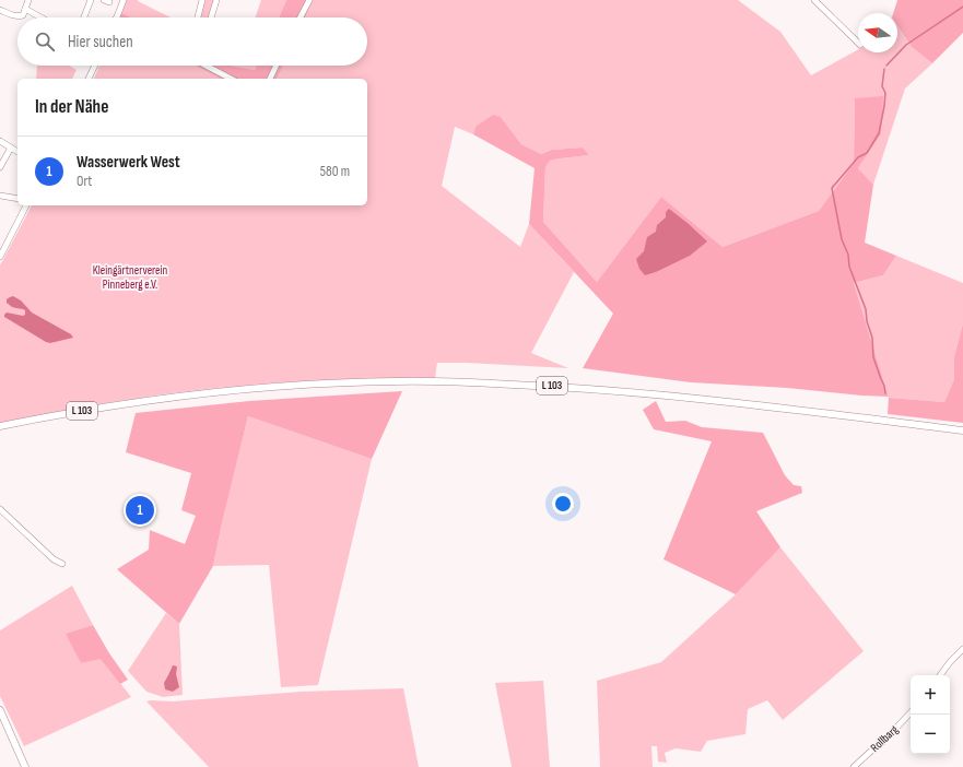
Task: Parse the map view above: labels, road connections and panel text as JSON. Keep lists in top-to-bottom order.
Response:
{
  "streets": {
    "main road": ["L 103"],
    "street": ["Rollbarg"]
  },
  "parks": ["Kleingärtnerverein Pinneberg e.V."],
  "north": "left",
  "page": {
    "search": "Hier suchen",
    "heading": "In der Nähe",
    "list": [
      {
        "mark": "1",
        "name": "Wasserwerk West",
        "note": "Ort",
        "value": "580 m"
      }
    ],
    "pins": "1",
    "map_buttons": ["+", "−"]
  }
}
